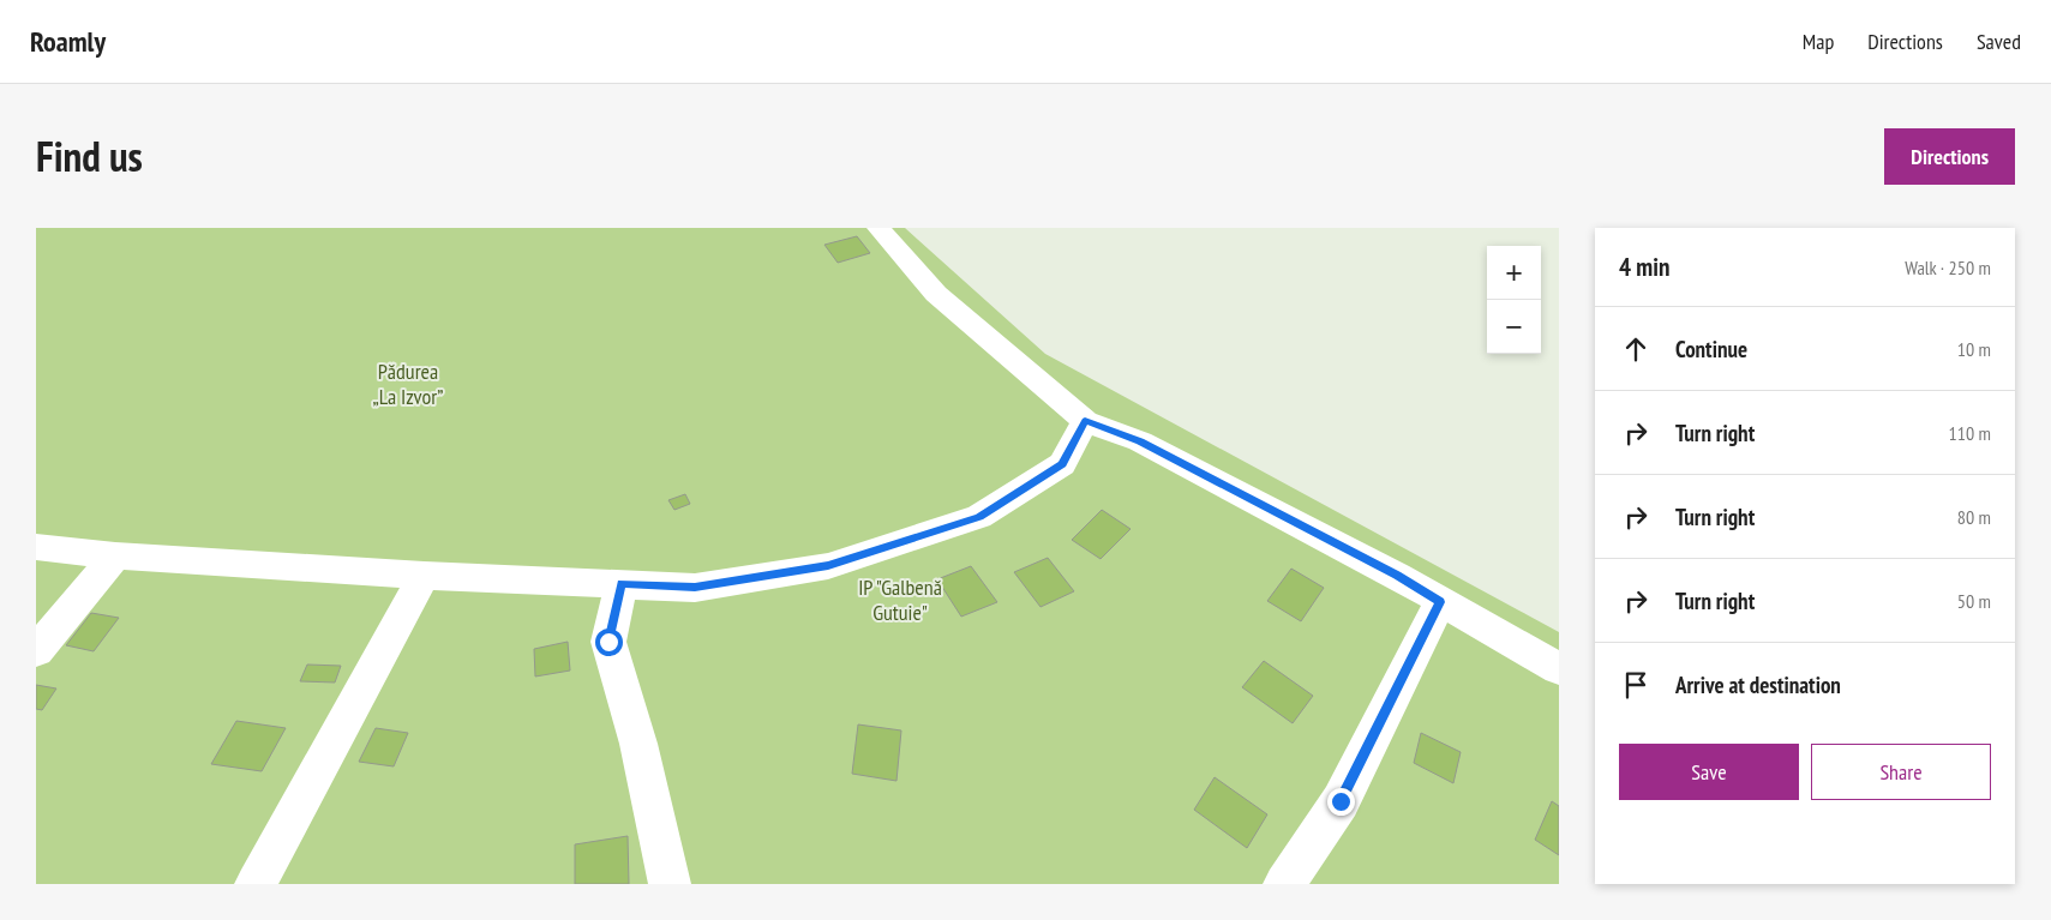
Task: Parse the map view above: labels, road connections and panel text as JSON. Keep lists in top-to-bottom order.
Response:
{
  "parks": ["Pădurea „La Izvor”", "IP \"Galbenă Gutuie\""],
  "page": {
    "header": "Roamly",
    "nav": ["Map", "Directions", "Saved"],
    "title": "Find us",
    "buttons": [
      "Directions",
      ["Save", "Share"]
    ],
    "heading": ["4 min", "Walk · 250 m"],
    "map_buttons": ["+", "−"],
    "list": [
      ["Continue", "10 m"],
      ["Turn right", "110 m"],
      ["Turn right", "80 m"],
      ["Turn right", "50 m"],
      "Arrive at destination"
    ]
  }
}
